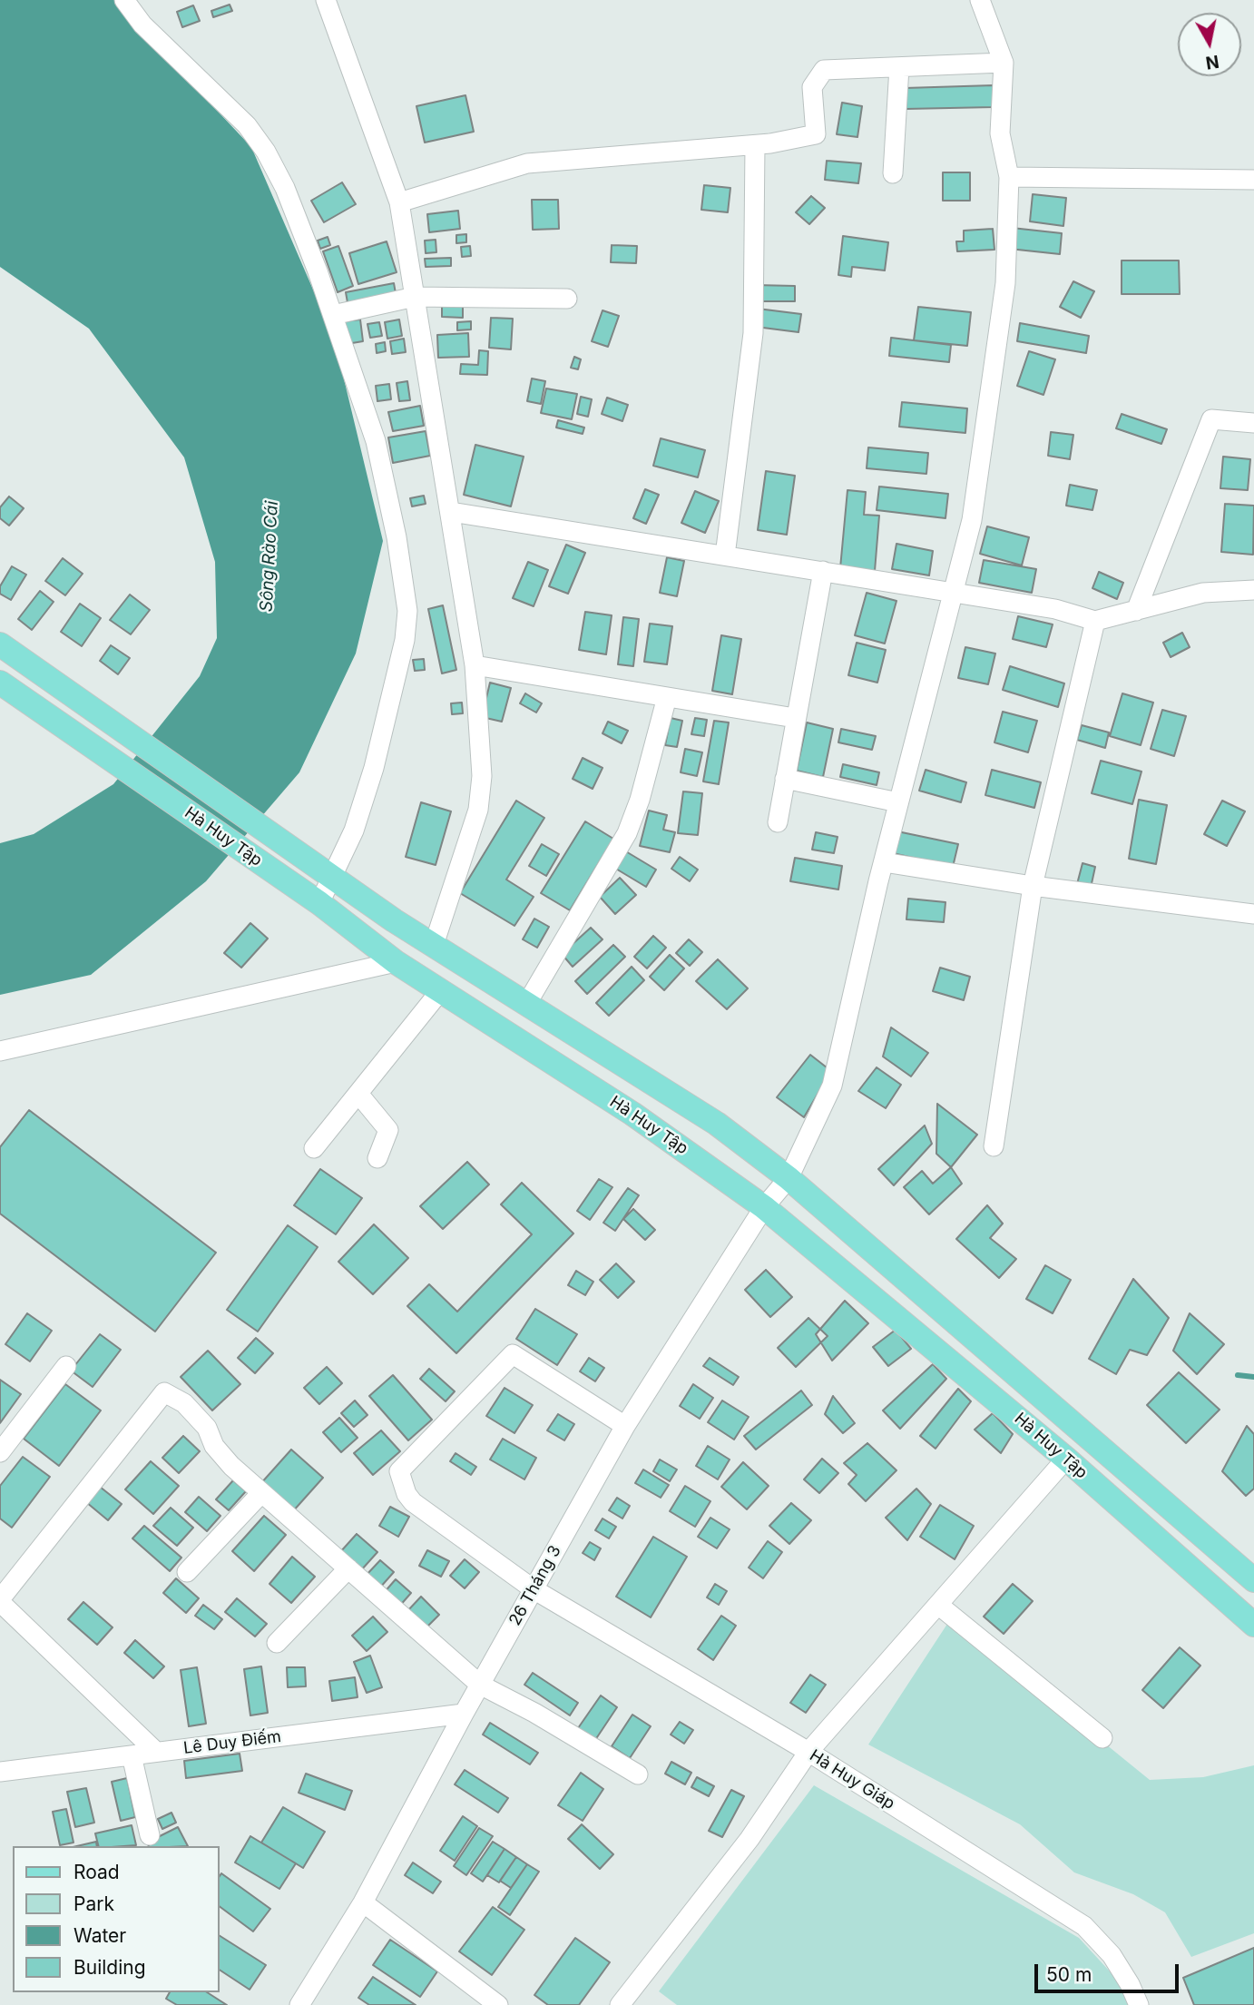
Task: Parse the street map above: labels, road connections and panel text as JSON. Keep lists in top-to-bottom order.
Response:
{
  "streets": {
    "main road": ["Hà Huy Tập"],
    "street": ["26 Tháng 3", "Lê Duy Điếm", "Hà Huy Giáp"]
  },
  "crossings": [
    ["Hà Huy Tập", "26 Tháng 3"],
    ["26 Tháng 3", "Lê Duy Điếm"],
    ["26 Tháng 3", "Hà Huy Giáp"]
  ],
  "water": ["Sông Rào Cái"],
  "legend": [
    "Road",
    "Park",
    "Water",
    "Building"
  ],
  "scale_bar": "50 m",
  "north": "bottom"
}
